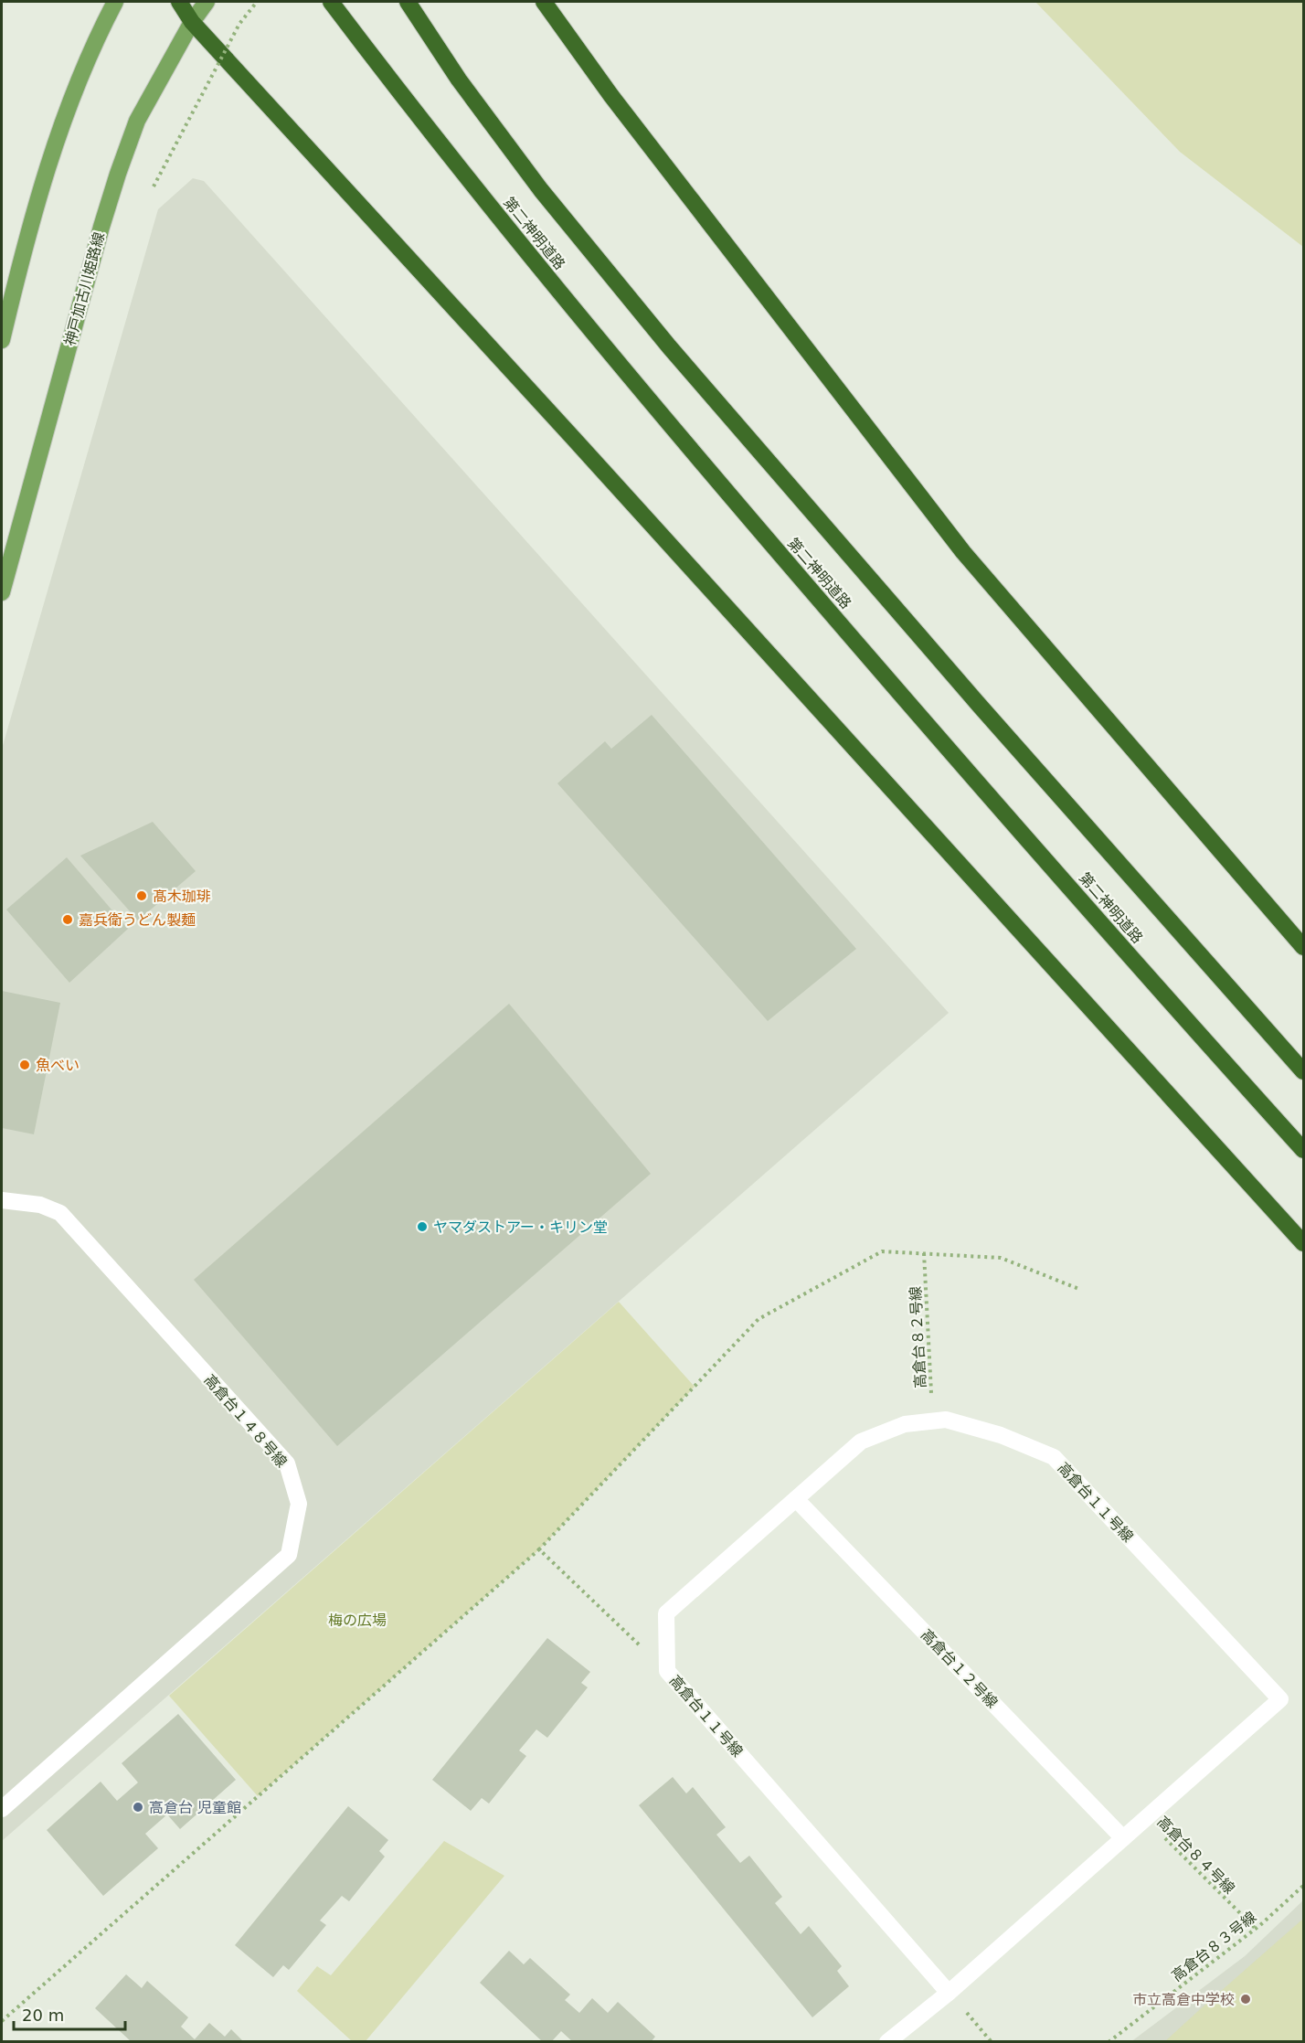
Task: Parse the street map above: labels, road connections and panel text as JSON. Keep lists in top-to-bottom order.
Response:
{
  "streets": {
    "highway": ["第二神明道路"],
    "main road": ["神戸加古川姫路線"],
    "street": ["高倉台１４８号線", "高倉台１１号線", "高倉台１２号線"],
    "path": ["高倉台８２号線", "高倉台８４号線", "高倉台８３号線"]
  },
  "crossings": [
    ["高倉台８２号線", "高倉台１１号線"],
    ["高倉台１１号線", "高倉台１２号線"],
    ["高倉台１１号線", "高倉台８４号線"],
    ["高倉台８４号線", "高倉台８３号線"]
  ],
  "parks": ["梅の広場"],
  "places": [
    "髙木珈琲",
    "嘉兵衛うどん製麺",
    "魚べい",
    "ヤマダストアー・キリン堂",
    "高倉台 児童館",
    "市立高倉中学校"
  ],
  "scale_bar": "20 m"
}
